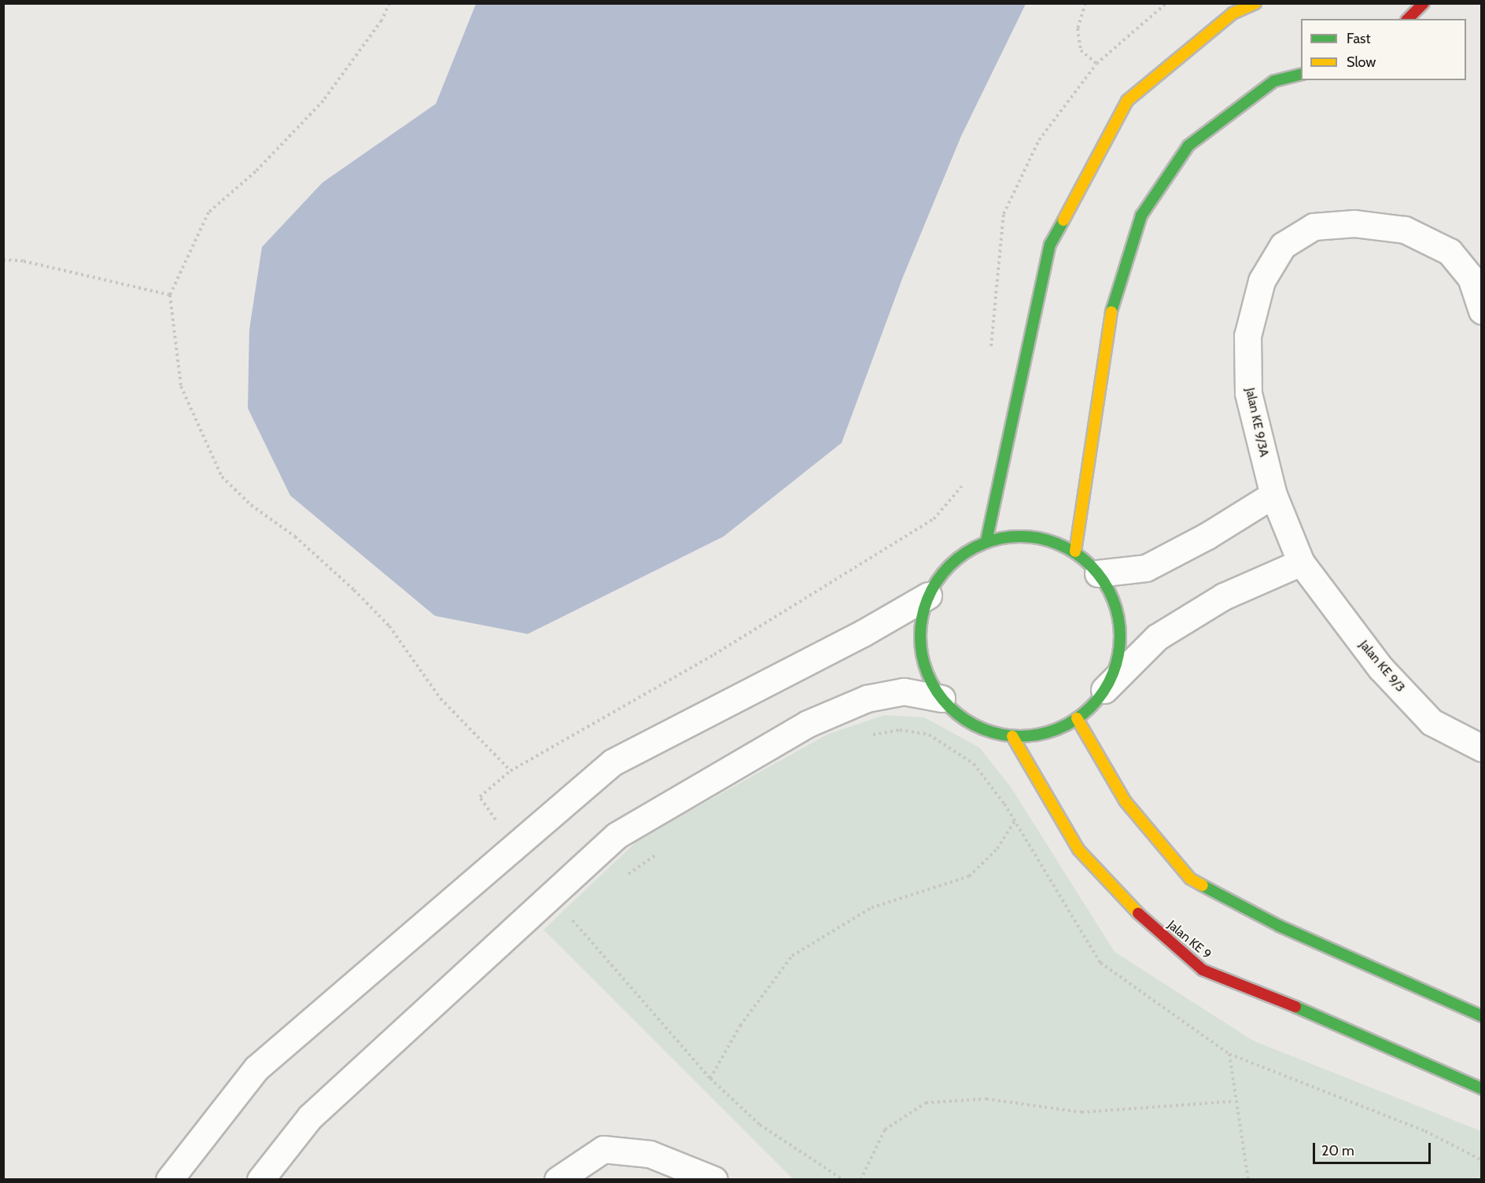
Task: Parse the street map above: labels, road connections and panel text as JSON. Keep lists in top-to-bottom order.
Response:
{
  "streets": {
    "street": ["Jalan KE 9/3A", "Jalan KE 9/3", "Jalan KE 9"]
  },
  "crossings": [
    ["Jalan KE 9/3A", "Jalan KE 9/3"]
  ],
  "legend": ["Fast", "Slow"],
  "scale_bar": "20 m"
}
